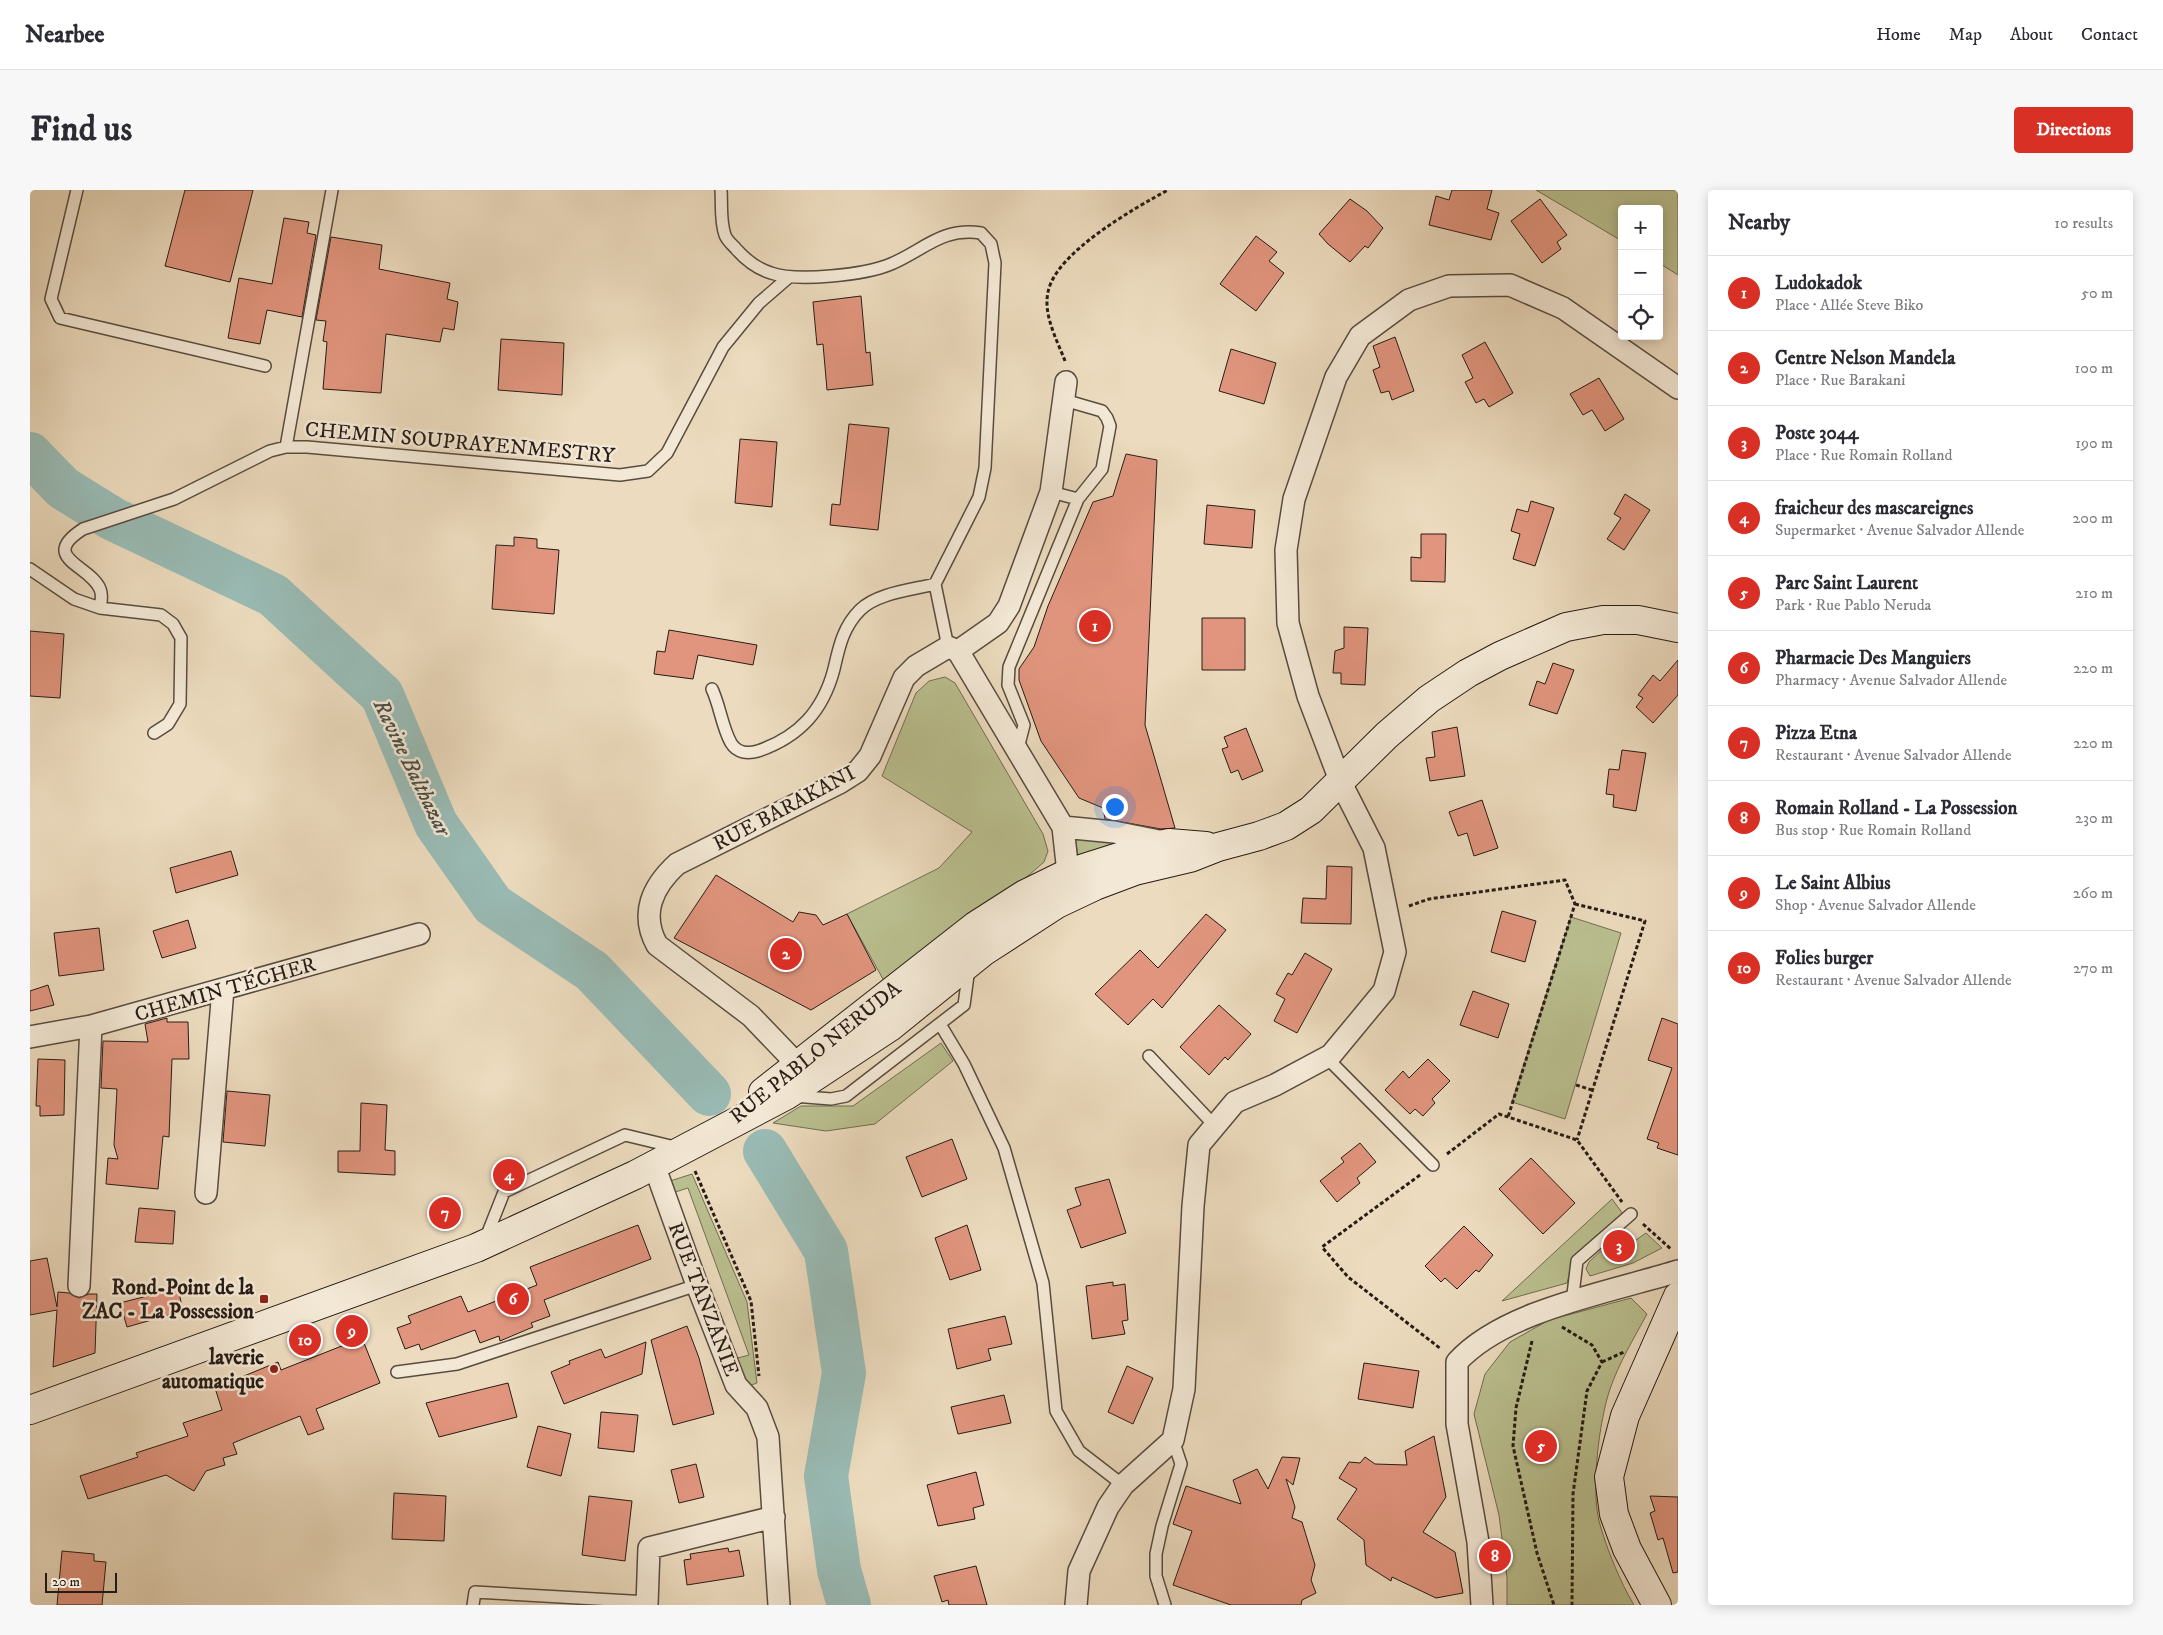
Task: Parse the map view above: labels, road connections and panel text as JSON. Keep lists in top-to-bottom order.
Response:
{
  "streets": {
    "main road": ["RUE PABLO NERUDA"],
    "street": ["RUE BARAKANI", "CHEMIN TÉCHER", "RUE TANZANIE"],
    "lane": ["CHEMIN SOUPRAYENMESTRY"]
  },
  "crossings": [
    ["RUE BARAKANI", "RUE PABLO NERUDA"]
  ],
  "water": ["Ravine Balthazar"],
  "places": {
    "transit": ["Rond-Point de la ZAC - La Possession"],
    "other": ["laverie automatique"]
  },
  "scale_bar": "20 m",
  "page": {
    "header": "Nearbee",
    "nav": [
      "Home",
      "Map",
      "About",
      "Contact"
    ],
    "buttons": "Directions",
    "title": "Find us",
    "heading": ["Nearby", "10 results"],
    "map_buttons": ["+", "−"],
    "list": [
      {
        "mark": "1",
        "name": "Ludokadok",
        "note": "Place · Allée Steve Biko",
        "value": "50 m"
      },
      {
        "mark": "2",
        "name": "Centre Nelson Mandela",
        "note": "Place · Rue Barakani",
        "value": "100 m"
      },
      {
        "mark": "3",
        "name": "Poste 3044",
        "note": "Place · Rue Romain Rolland",
        "value": "190 m"
      },
      {
        "mark": "4",
        "name": "fraicheur des mascareignes",
        "note": "Supermarket · Avenue Salvador Allende",
        "value": "200 m"
      },
      {
        "mark": "5",
        "name": "Parc Saint Laurent",
        "note": "Park · Rue Pablo Neruda",
        "value": "210 m"
      },
      {
        "mark": "6",
        "name": "Pharmacie Des Manguiers",
        "note": "Pharmacy · Avenue Salvador Allende",
        "value": "220 m"
      },
      {
        "mark": "7",
        "name": "Pizza Etna",
        "note": "Restaurant · Avenue Salvador Allende",
        "value": "220 m"
      },
      {
        "mark": "8",
        "name": "Romain Rolland - La Possession",
        "note": "Bus stop · Rue Romain Rolland",
        "value": "230 m"
      },
      {
        "mark": "9",
        "name": "Le Saint Albius",
        "note": "Shop · Avenue Salvador Allende",
        "value": "260 m"
      },
      {
        "mark": "10",
        "name": "Folies burger",
        "note": "Restaurant · Avenue Salvador Allende",
        "value": "270 m"
      }
    ],
    "pins": [
      "1",
      "2",
      "4",
      "7",
      "3",
      "6",
      "9",
      "10",
      "5",
      "8"
    ],
    "scale": "20 m"
  }
}
